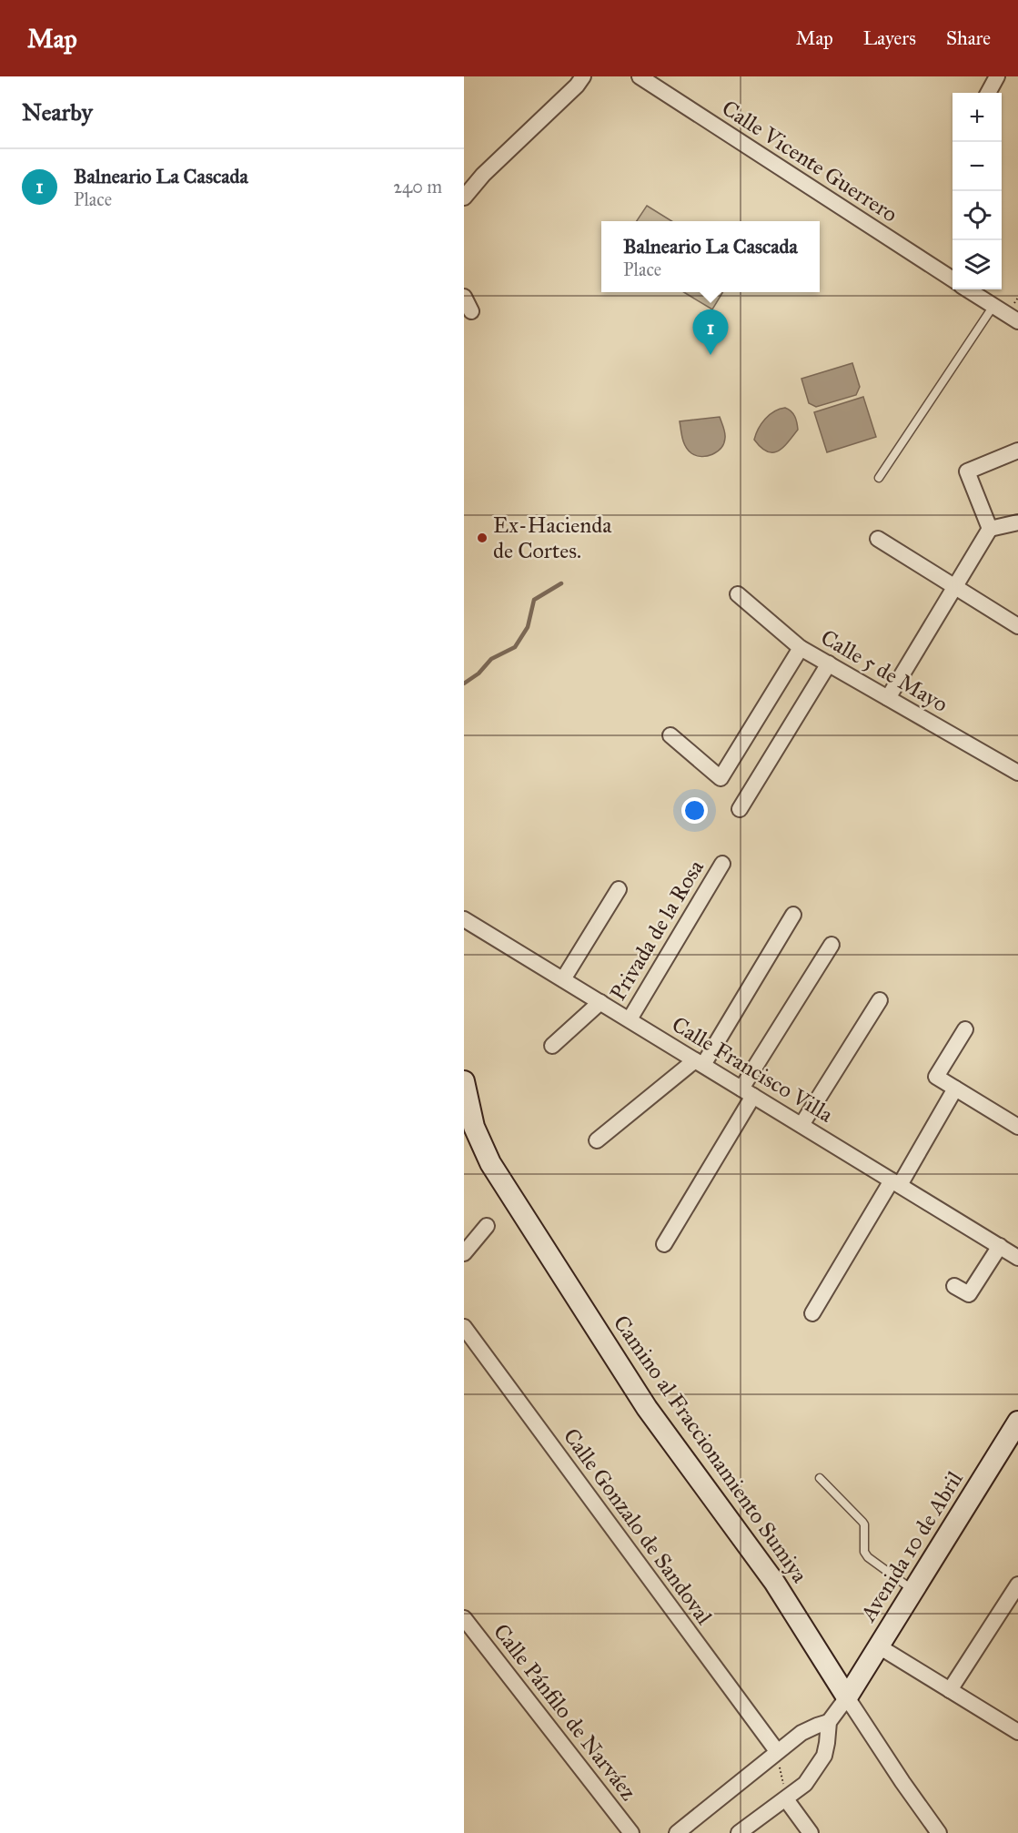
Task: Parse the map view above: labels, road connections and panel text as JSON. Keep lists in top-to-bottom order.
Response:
{
  "streets": {
    "street": [
      "Calle Vicente Guerrero",
      "Calle 5 de Mayo",
      "Privada de la Rosa",
      "Calle Francisco Villa",
      "Camino al Fraccionamiento Sumiya",
      "Calle Gonzalo de Sandoval",
      "Avenida 10 de Abril",
      "Calle Pánfilo de Narváez"
    ]
  },
  "crossings": [
    ["Privada de la Rosa", "Calle Francisco Villa"],
    ["Camino al Fraccionamiento Sumiya", "Avenida 10 de Abril"]
  ],
  "places": ["Ex-Hacienda de Cortes."],
  "page": {
    "header": "Map",
    "nav": ["Map", "Layers", "Share"],
    "heading": "Nearby",
    "map_buttons": ["+", "−"],
    "list": [
      {
        "mark": "1",
        "name": "Balneario La Cascada",
        "note": "Place",
        "value": "240 m"
      }
    ],
    "popup": ["Balneario La Cascada", "Place"],
    "pins": "1"
  }
}
